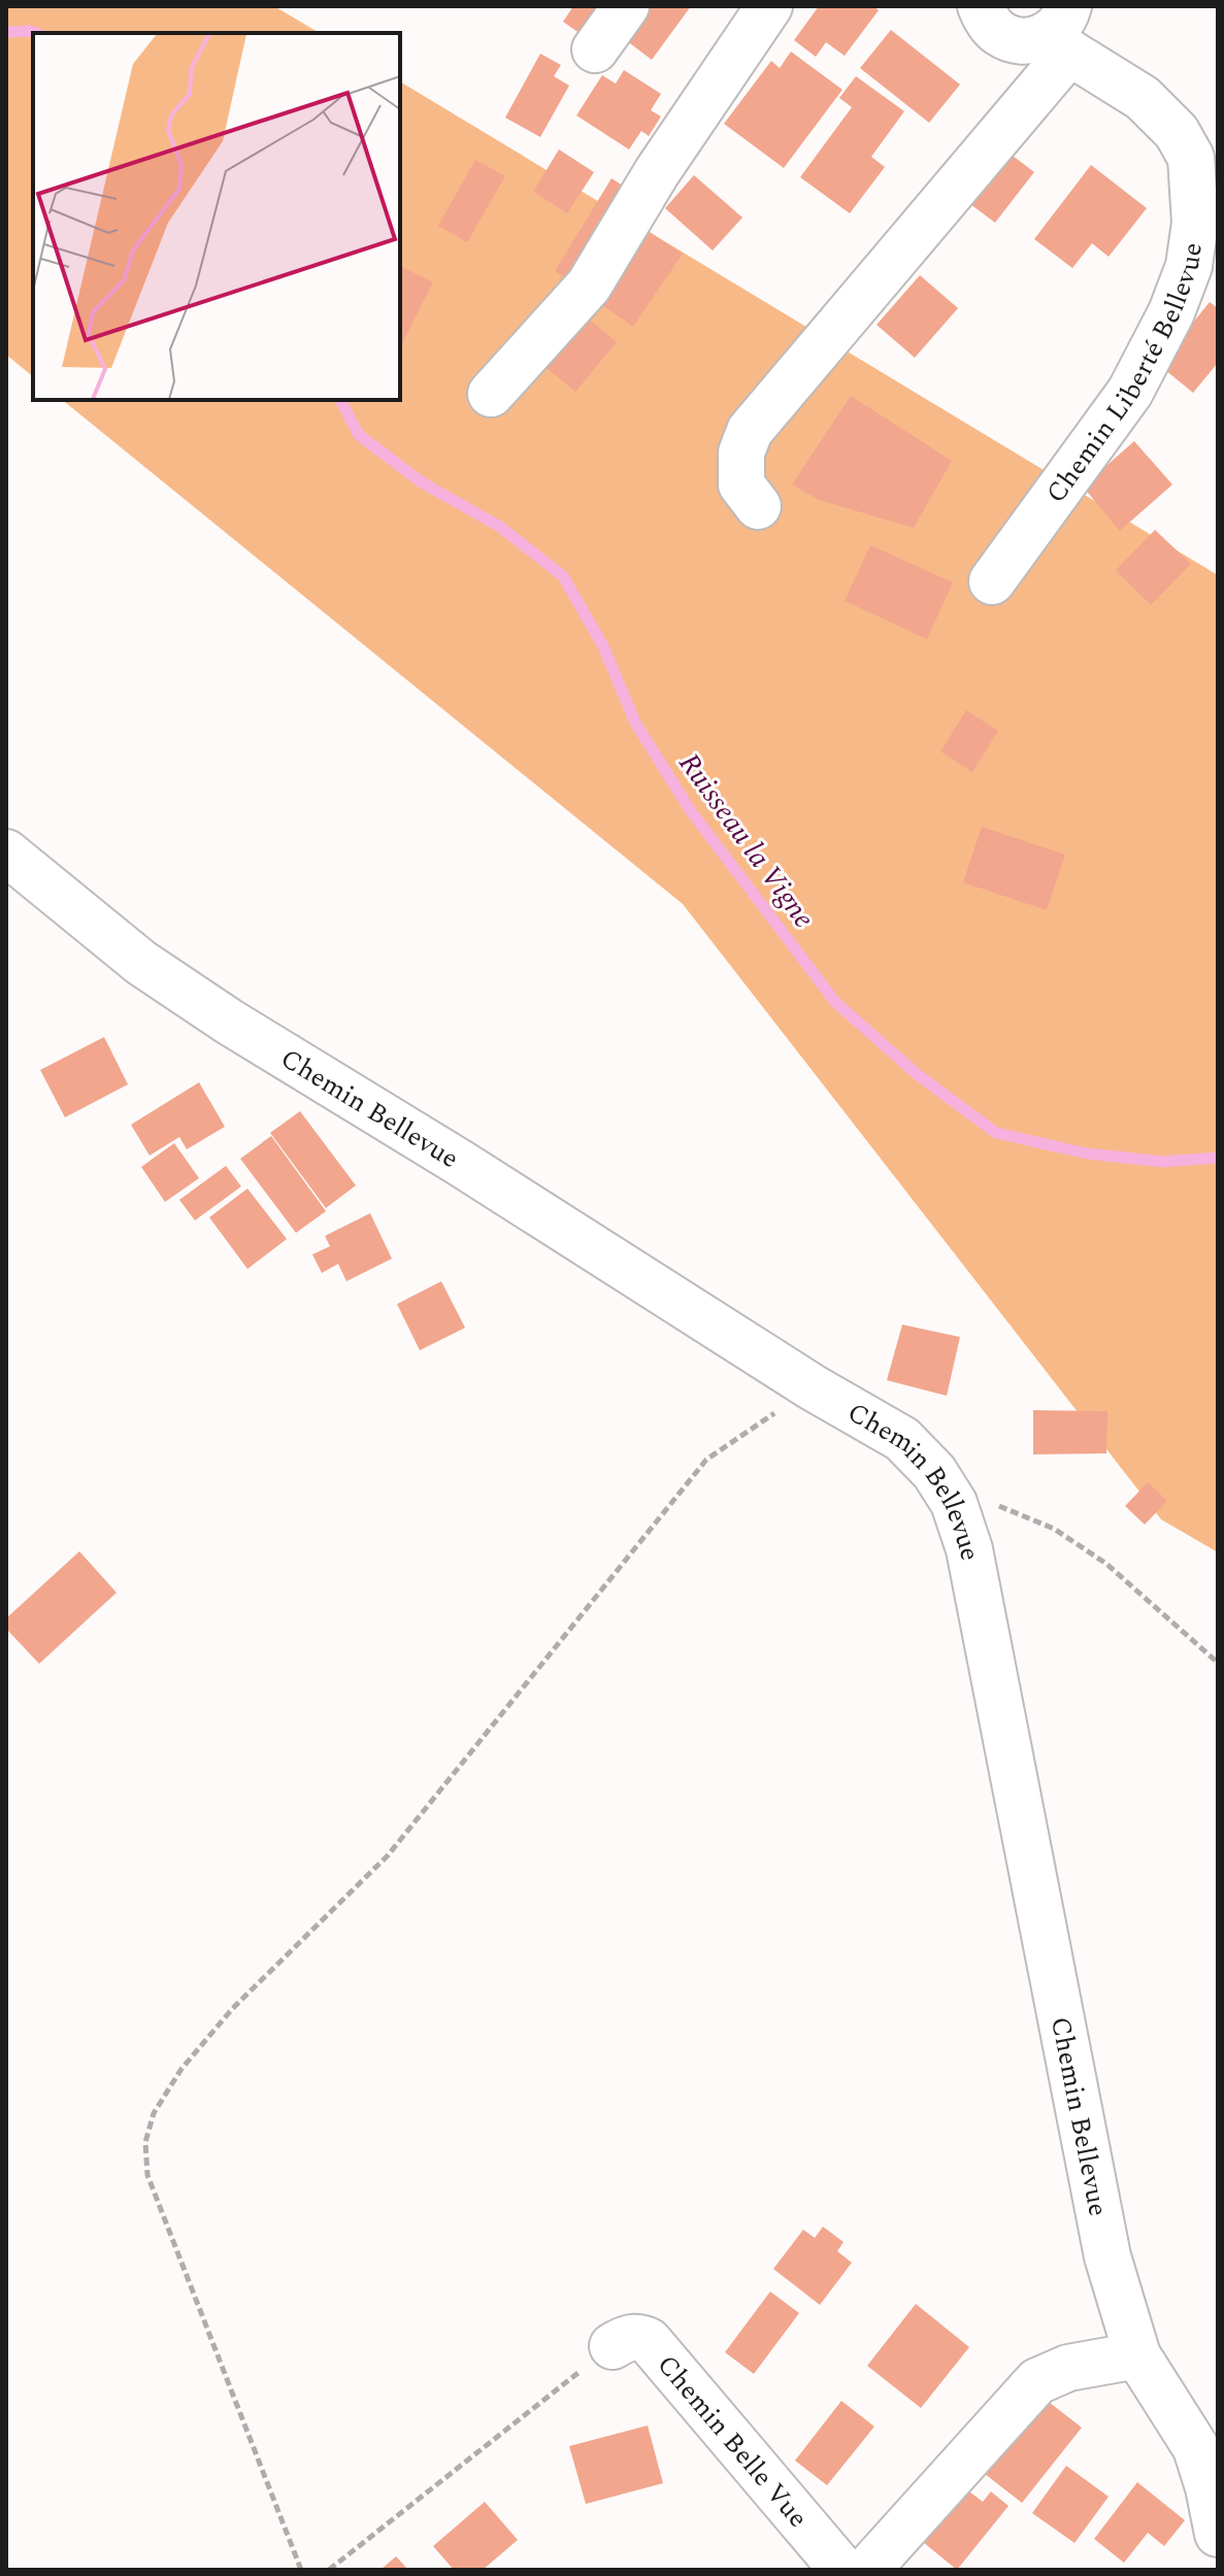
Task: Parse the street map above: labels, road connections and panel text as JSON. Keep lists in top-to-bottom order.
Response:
{
  "streets": {
    "street": ["Chemin Liberté Bellevue", "Chemin Bellevue", "Chemin Belle Vue"]
  },
  "water": ["Ruisseau la Vigne"]
}
